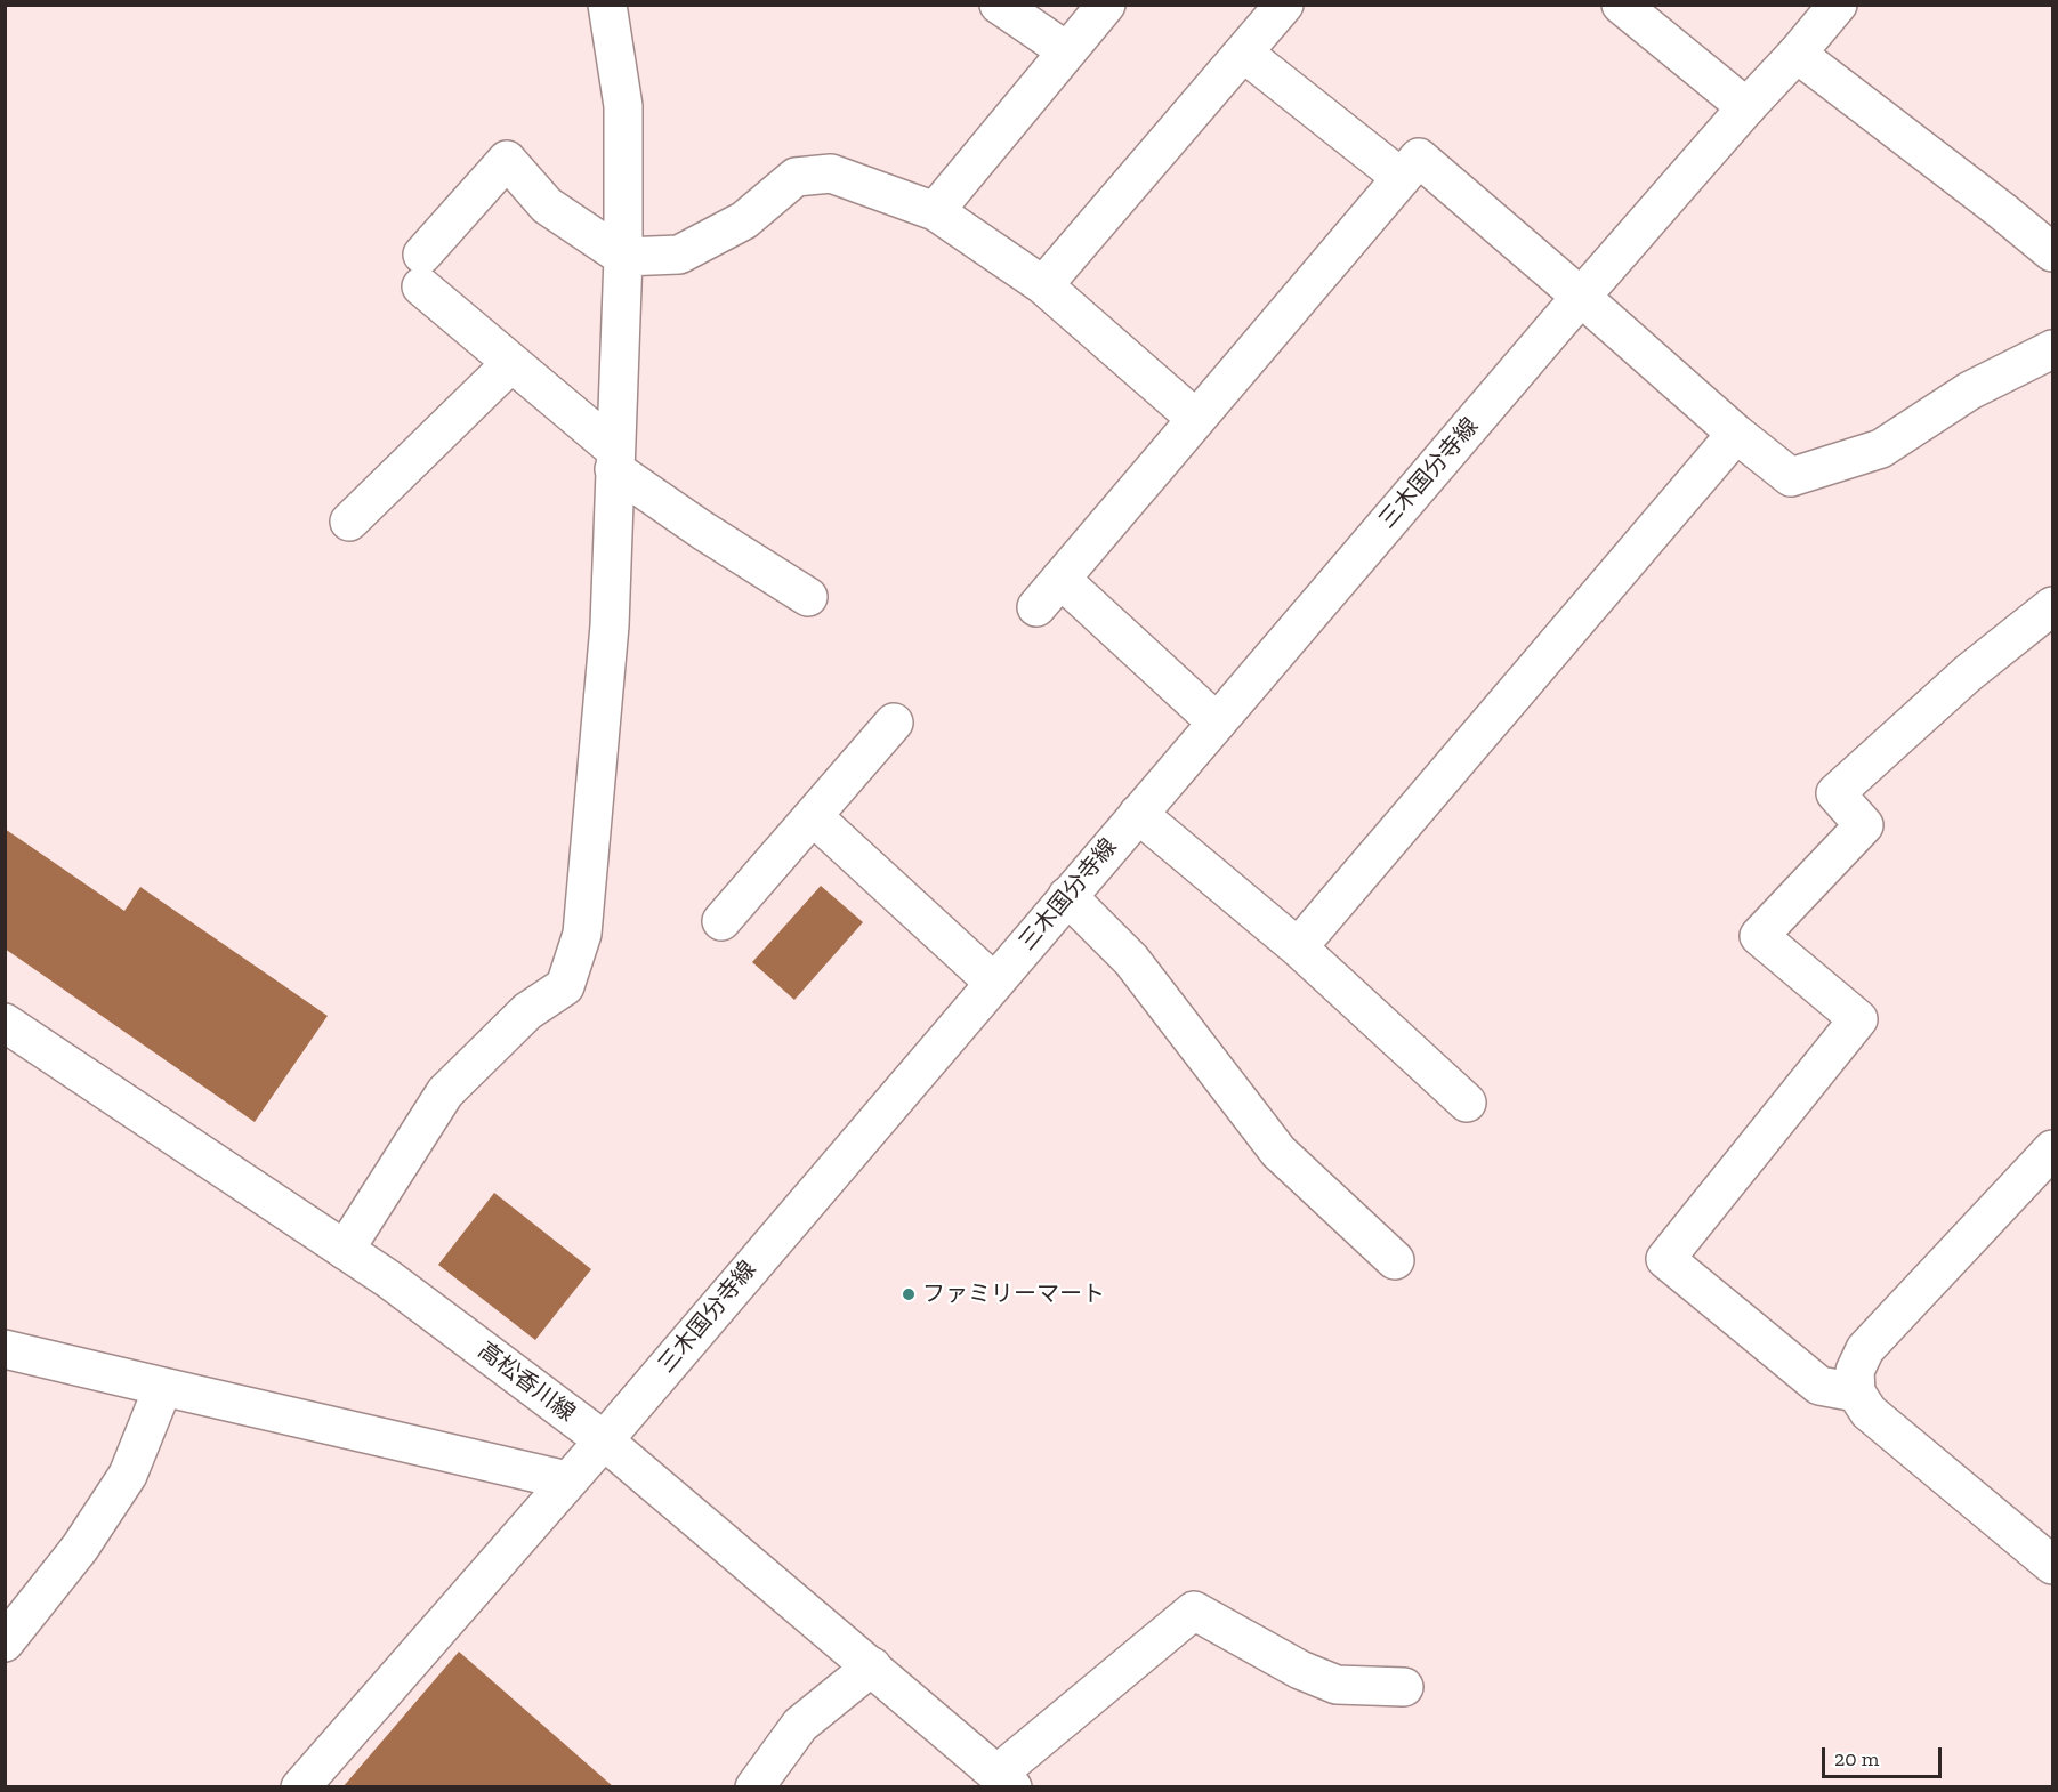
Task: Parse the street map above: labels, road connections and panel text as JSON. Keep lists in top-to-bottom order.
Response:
{
  "streets": {
    "street": ["三木国分寺線", "高松香川線"]
  },
  "crossings": [
    ["三木国分寺線", "高松香川線"]
  ],
  "places": ["ファミリーマート"],
  "scale_bar": "20 m"
}
